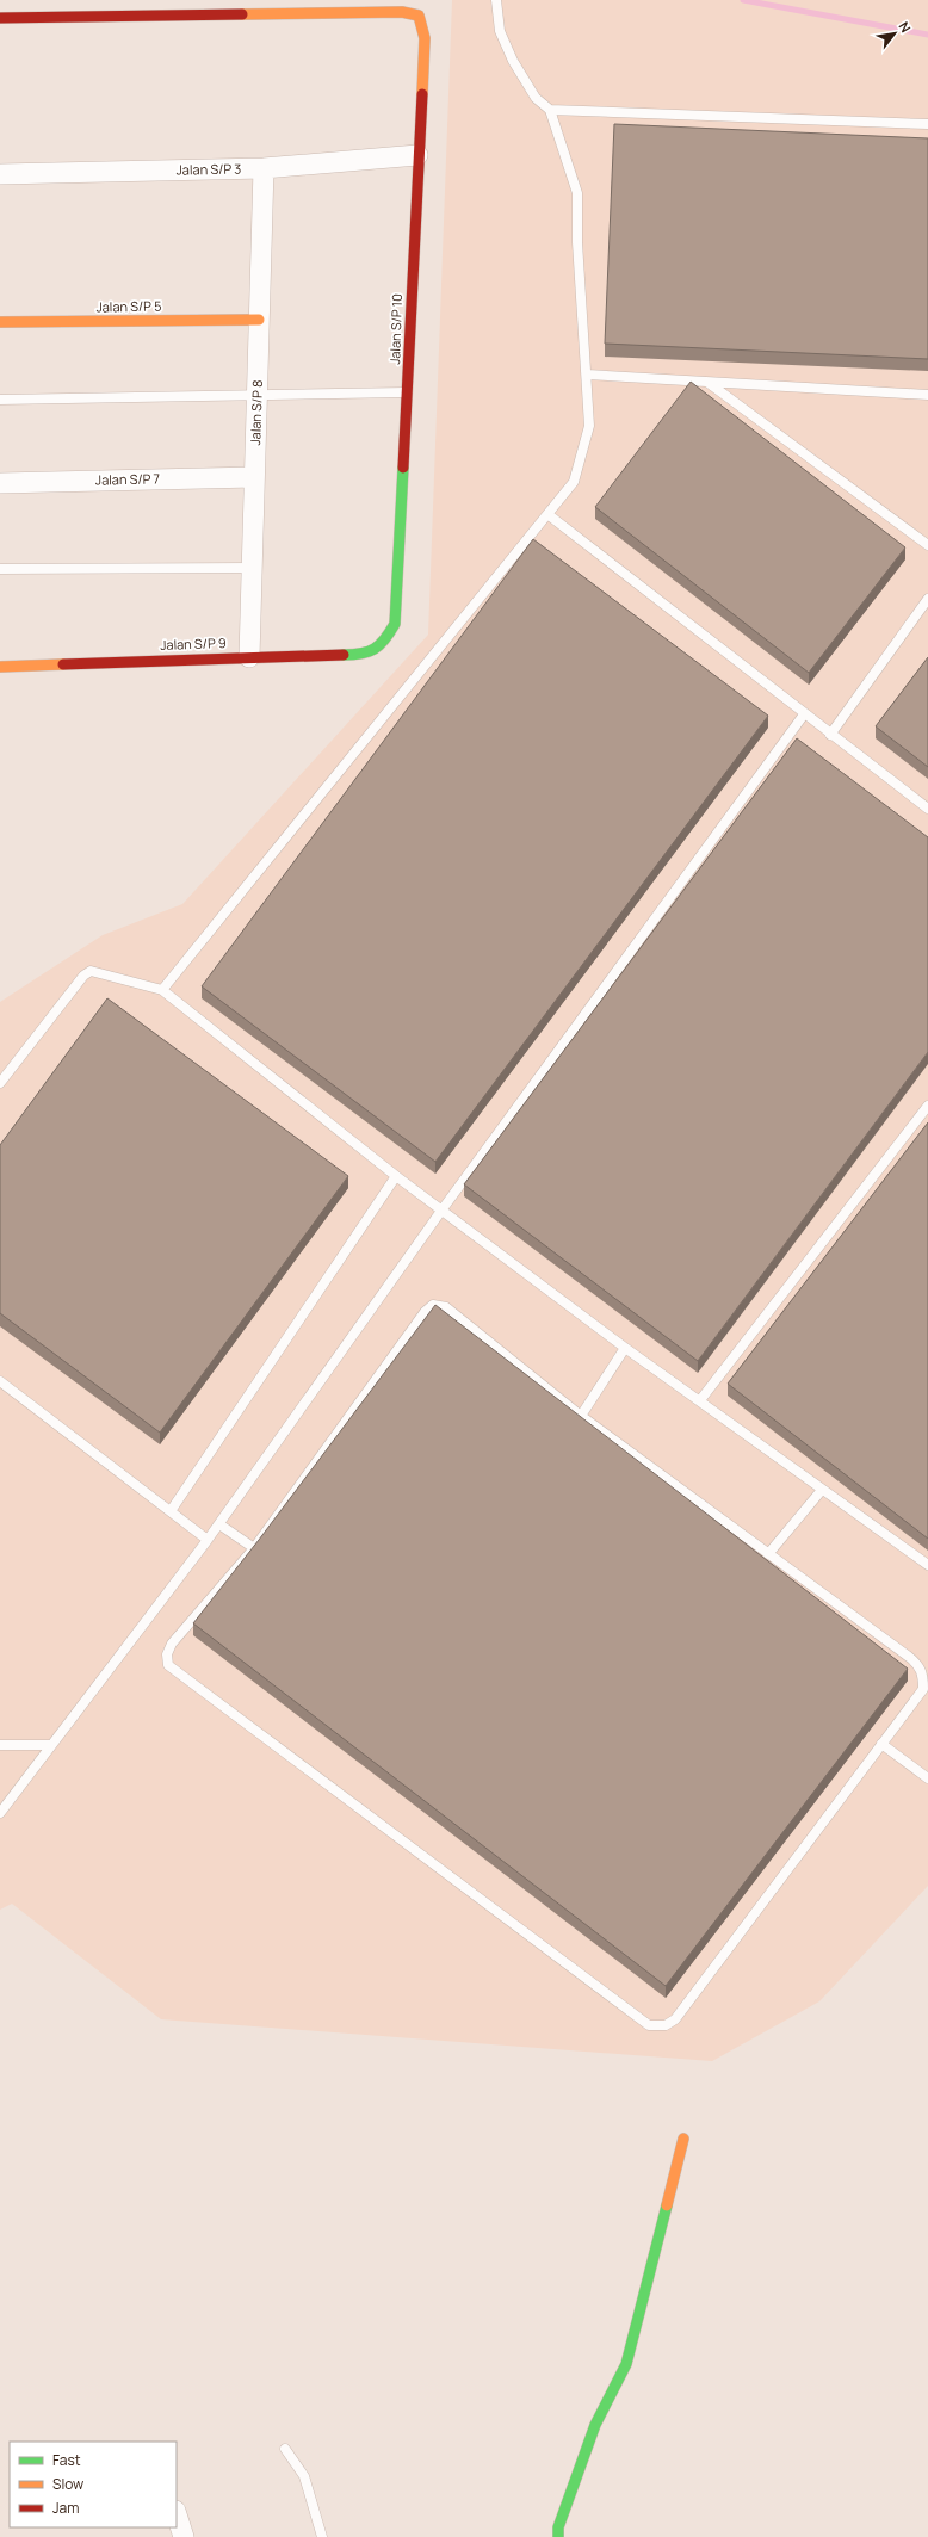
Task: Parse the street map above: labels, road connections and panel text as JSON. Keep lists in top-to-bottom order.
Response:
{
  "streets": {
    "street": [
      "Jalan S/P 3",
      "Jalan S/P 5",
      "Jalan S/P 10",
      "Jalan S/P 8",
      "Jalan S/P 7",
      "Jalan S/P 9"
    ]
  },
  "crossings": [
    ["Jalan S/P 3", "Jalan S/P 10"],
    ["Jalan S/P 3", "Jalan S/P 8"],
    ["Jalan S/P 5", "Jalan S/P 8"],
    ["Jalan S/P 10", "Jalan S/P 9"],
    ["Jalan S/P 8", "Jalan S/P 7"],
    ["Jalan S/P 8", "Jalan S/P 9"]
  ],
  "legend": ["Fast", "Slow", "Jam"],
  "north": "top right"
}
